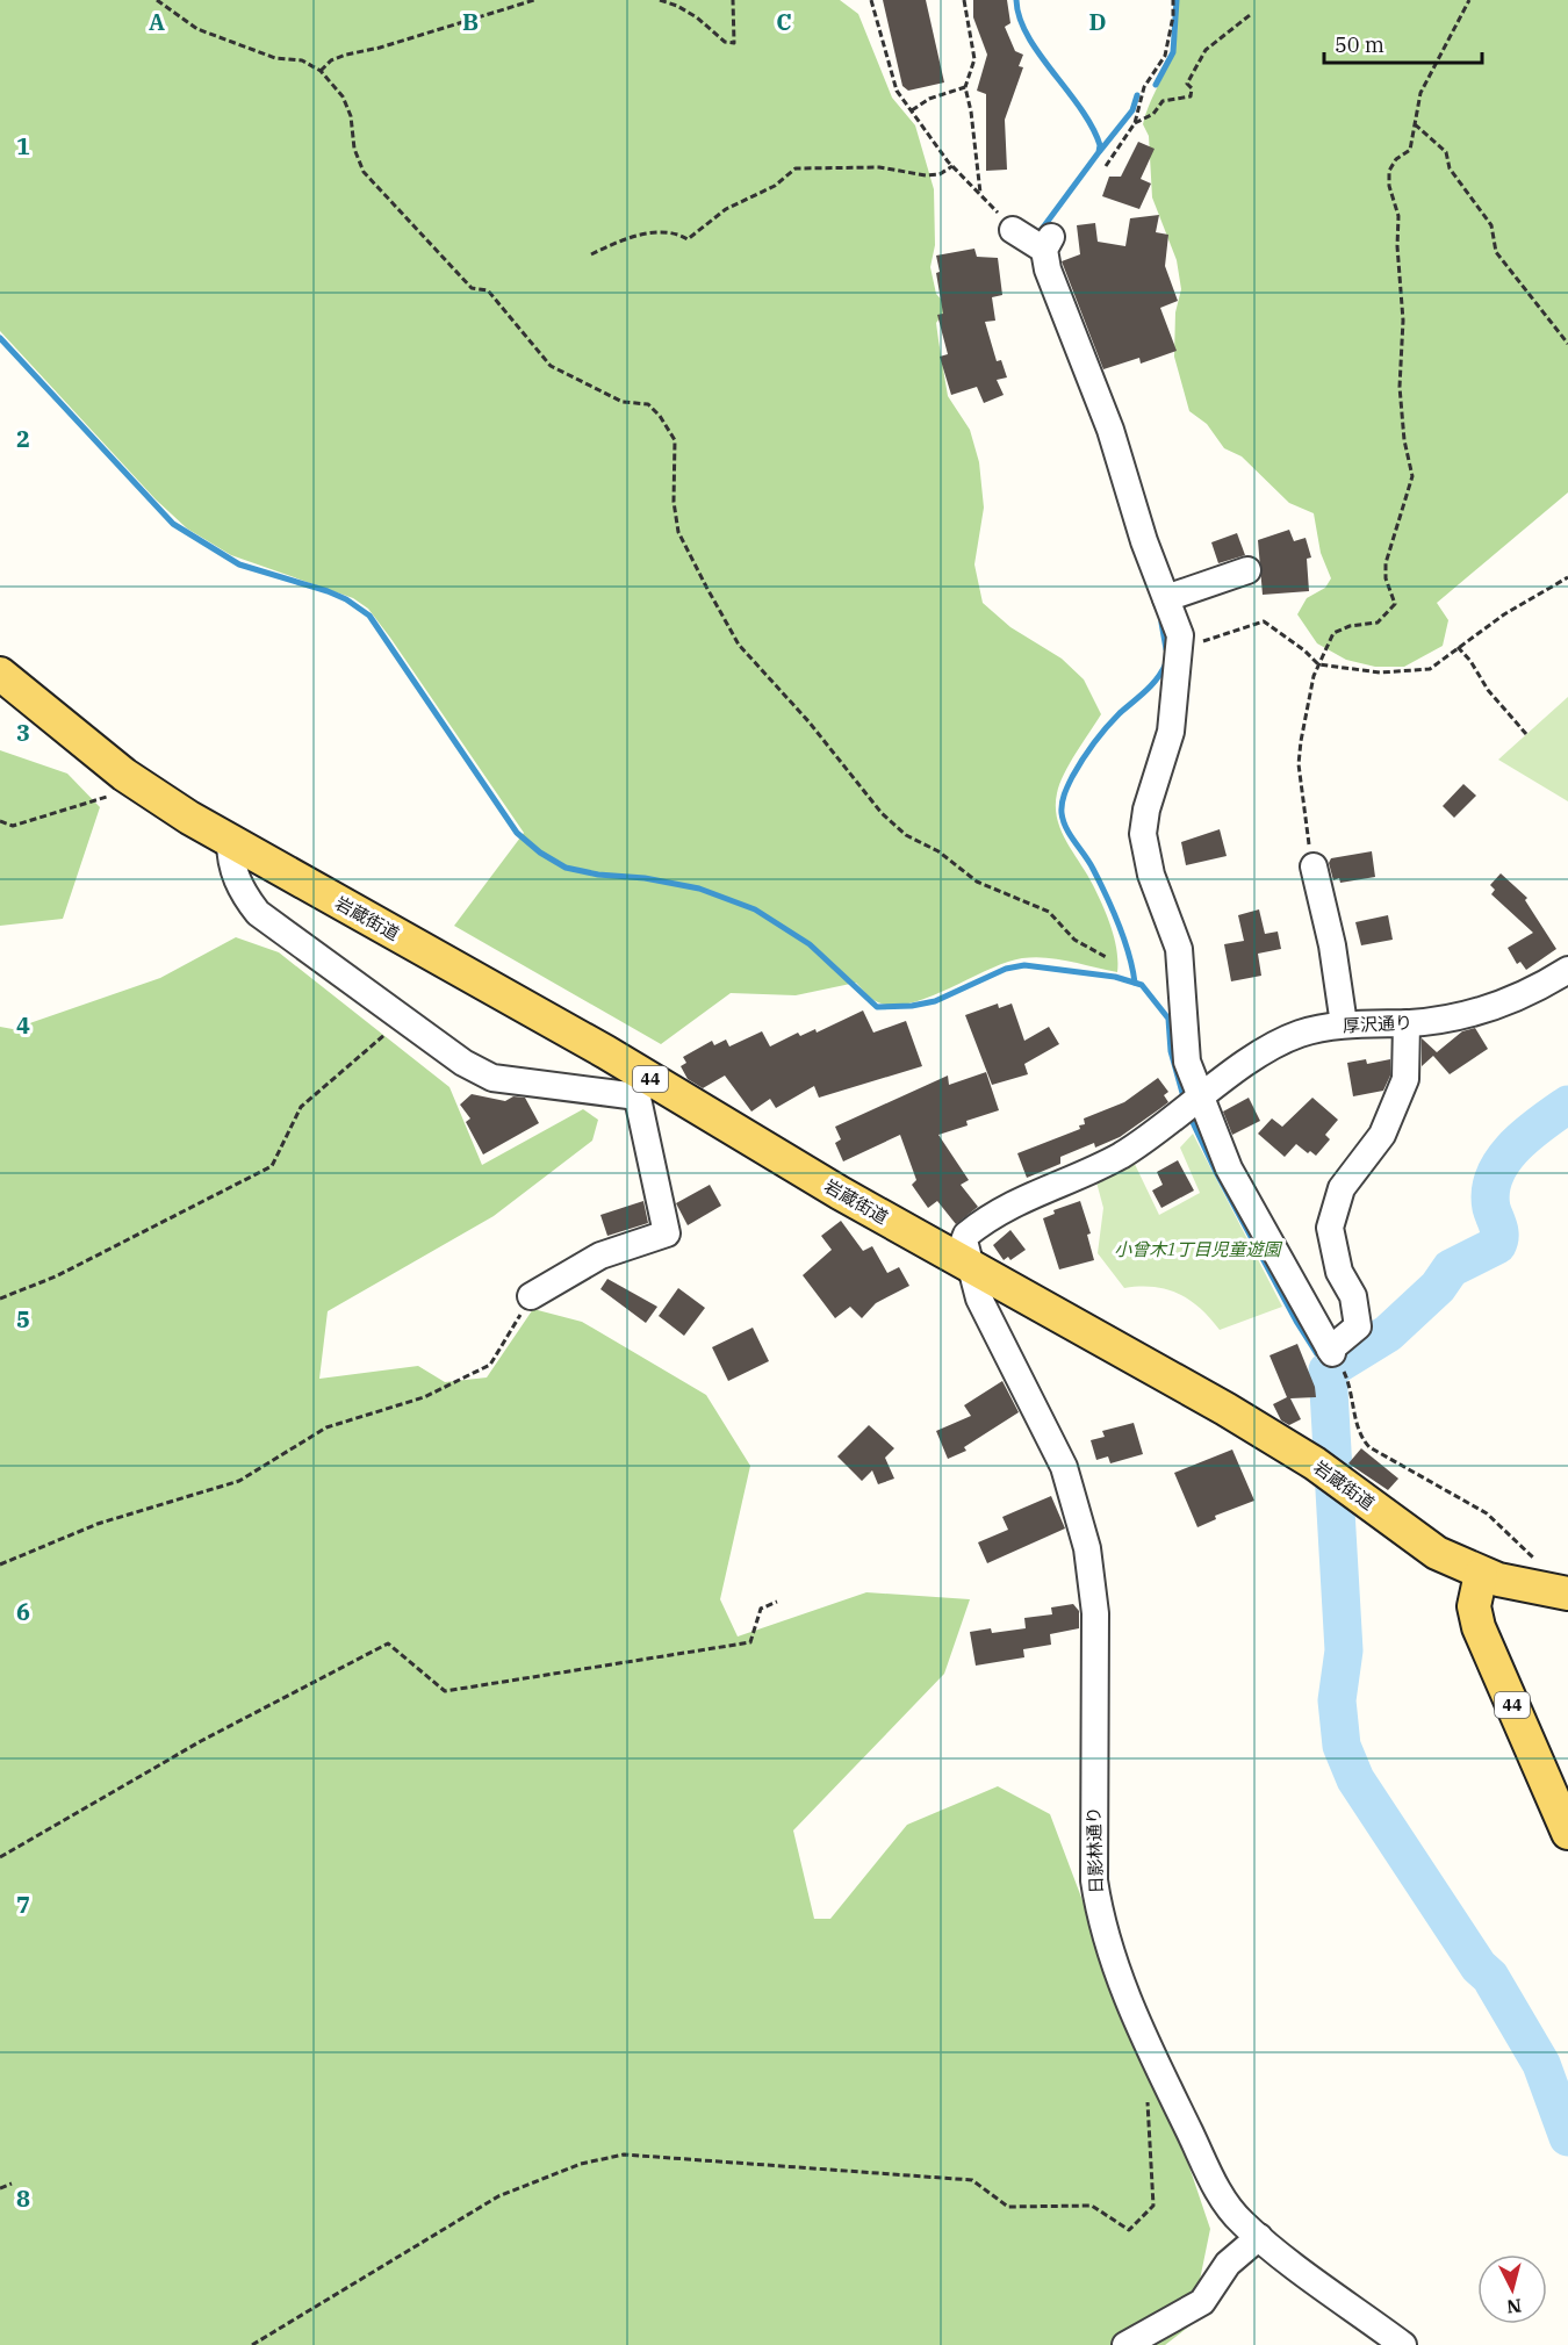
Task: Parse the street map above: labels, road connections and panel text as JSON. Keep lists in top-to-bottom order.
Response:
{
  "streets": {
    "main road": ["岩蔵街道", "44"],
    "street": ["厚沢通り", "日影林通り"]
  },
  "crossings": [
    ["岩蔵街道", "厚沢通り"],
    ["岩蔵街道", "44"],
    ["岩蔵街道", "日影林通り"],
    ["厚沢通り", "日影林通り"]
  ],
  "parks": ["小曾木1丁目児童遊園"],
  "scale_bar": "50 m",
  "north": "bottom",
  "grid": {
    "columns": [
      "A",
      "B",
      "C",
      "D"
    ],
    "rows": [
      "1",
      "2",
      "3",
      "4",
      "5",
      "6",
      "7",
      "8"
    ]
  }
}
